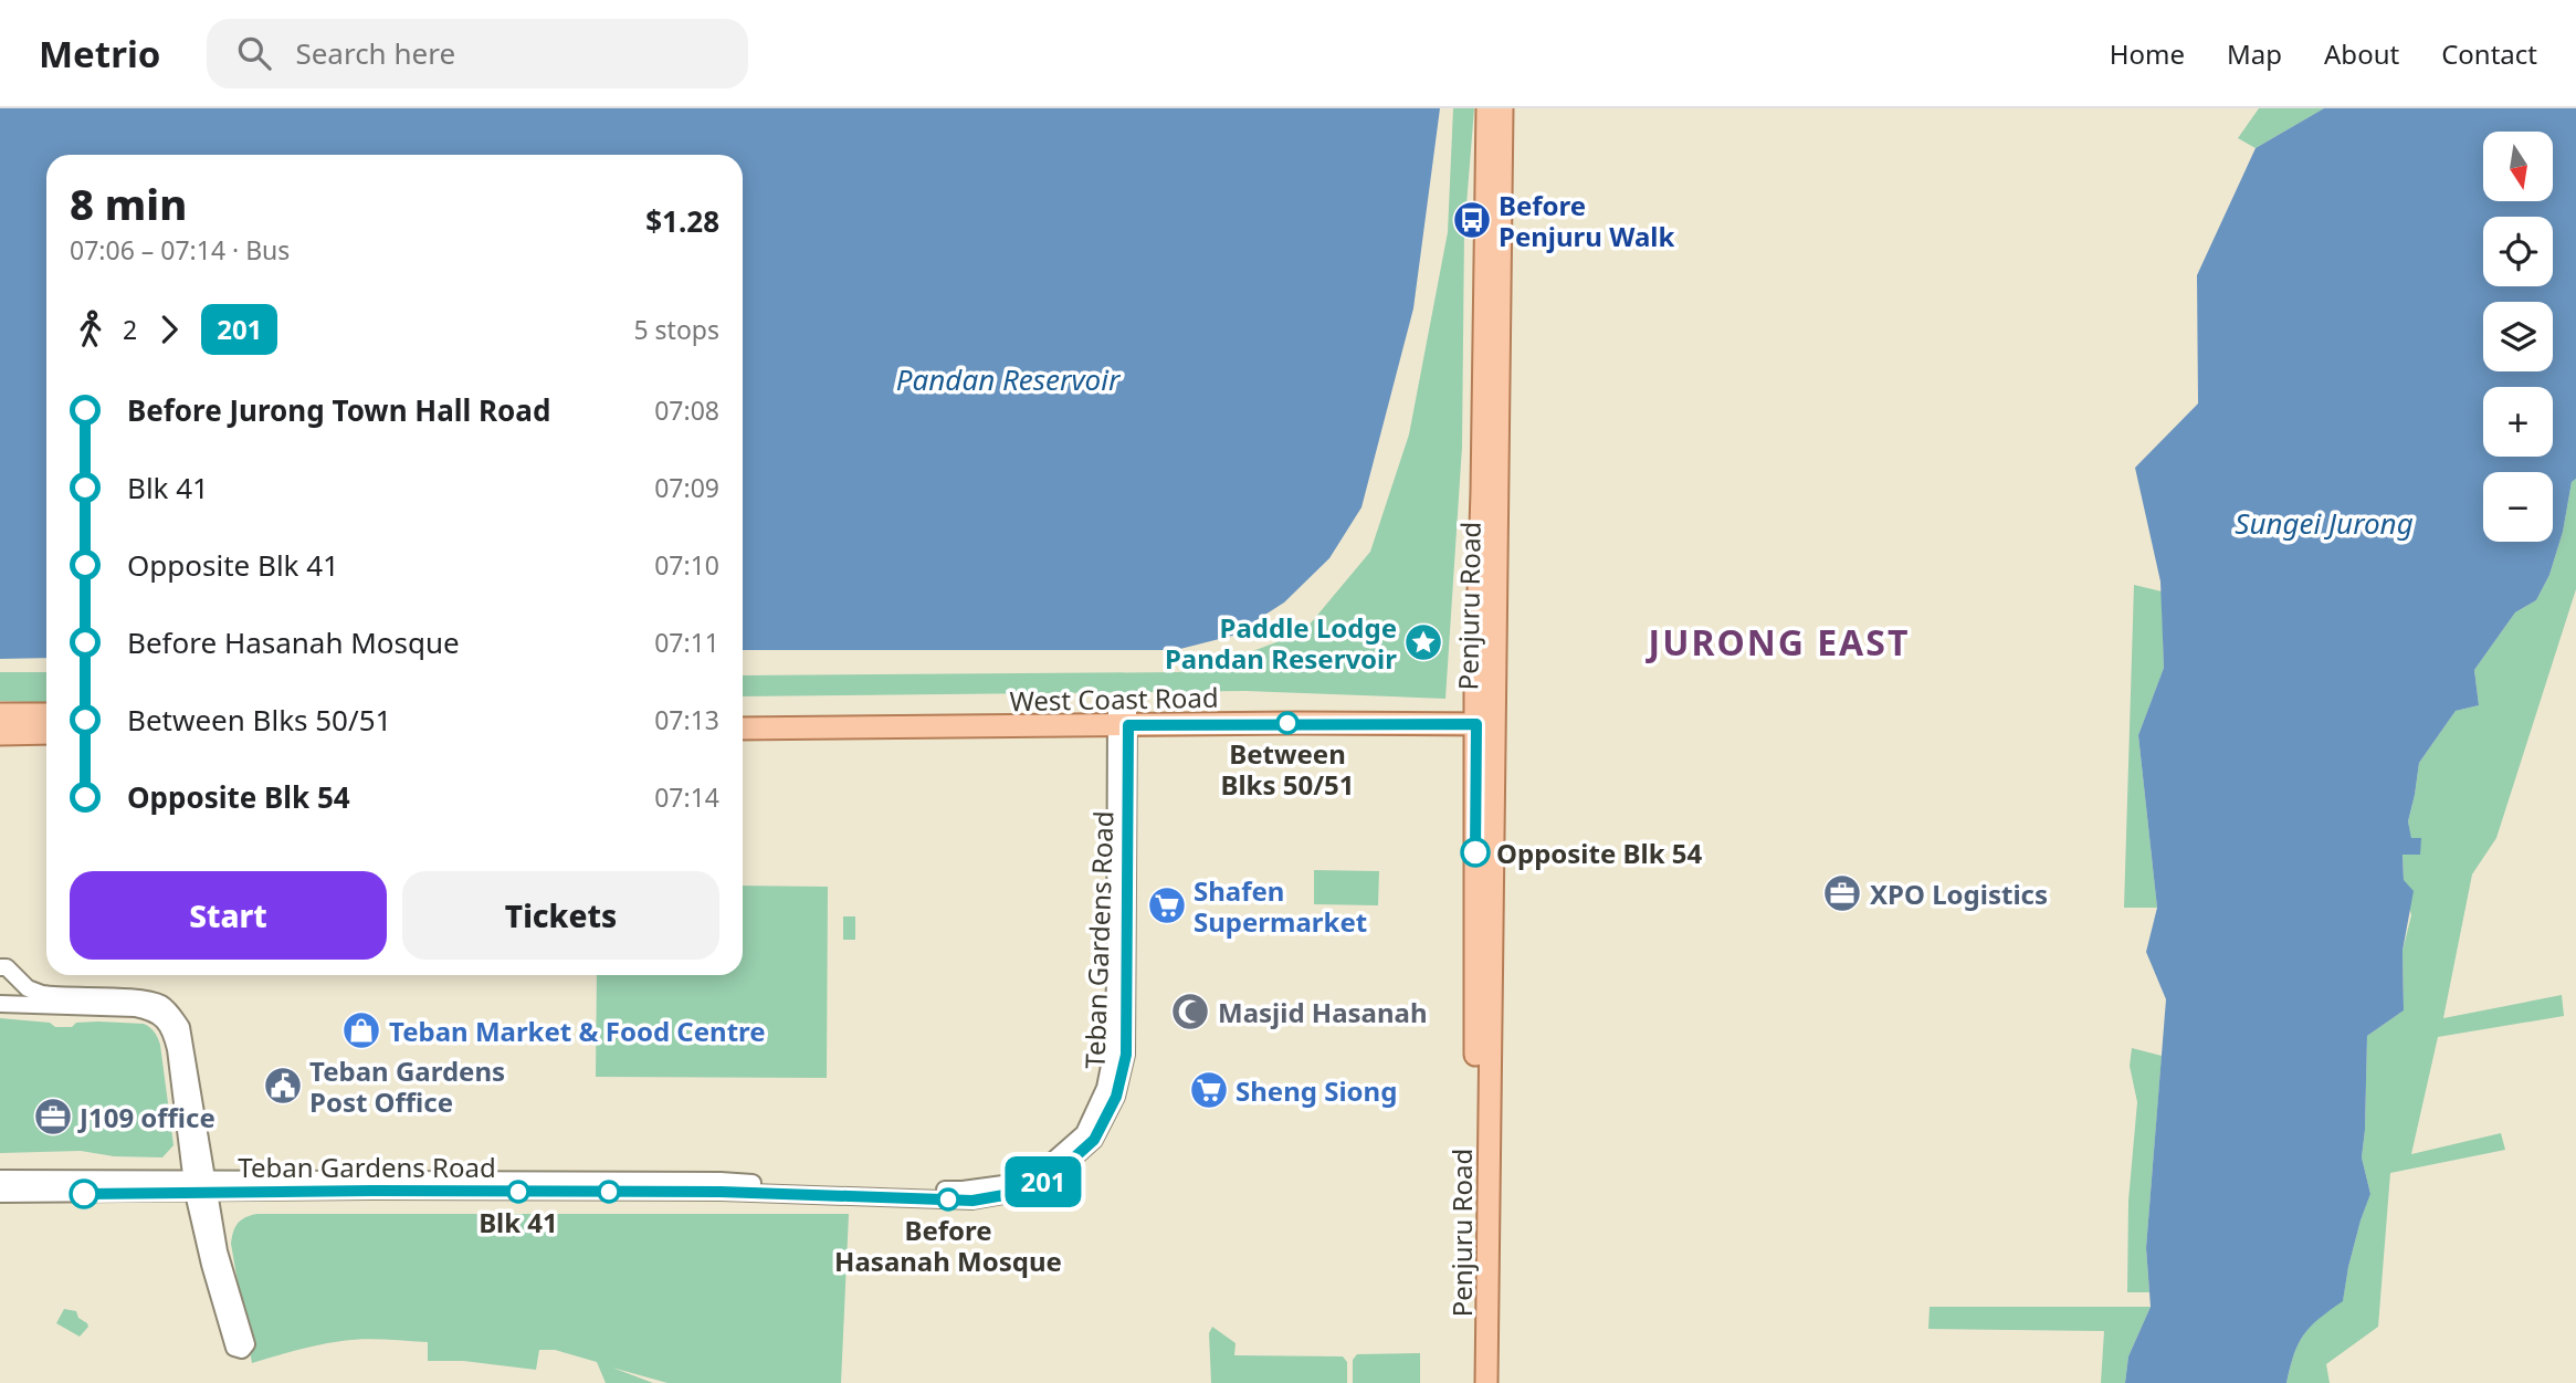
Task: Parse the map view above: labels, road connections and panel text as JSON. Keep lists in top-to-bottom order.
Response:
{
  "streets": {
    "main road": ["Penjuru Road", "West Coast Road"],
    "street": ["Teban Gardens Road"]
  },
  "crossings": [
    ["Penjuru Road", "West Coast Road"],
    ["West Coast Road", "Teban Gardens Road"]
  ],
  "districts": ["JURONG EAST"],
  "water": ["Pandan Reservoir", "Sungei Jurong"],
  "places": {
    "bus stop": ["Before Penjuru Walk"],
    "place": ["Paddle Lodge Pandan Reservoir"],
    "other": [
      "Between Blks 50/51",
      "Opposite Blk 54",
      "Blk 41",
      "Before Hasanah Mosque"
    ],
    "office": ["XPO Logistics", "J109 office"],
    "supermarket": ["Shafen Supermarket", "Sheng Siong"],
    "mosque": ["Masjid Hasanah"],
    "shop": ["Teban Market & Food Centre"],
    "public building": ["Teban Gardens Post Office"]
  },
  "lines": ["bus line 201"],
  "north": "bottom",
  "page": {
    "header": "Metrio",
    "search": "Search here",
    "nav": [
      "Home",
      "Map",
      "About",
      "Contact"
    ],
    "on_map": "201",
    "map_buttons": ["+", "−"],
    "heading": ["8 min", "07:06 – 07:14 · Bus", "$1.28"],
    "legs": ["2", "201", "5 stops"],
    "list": [
      {
        "name": "Before Jurong Town Hall Road",
        "value": "07:08"
      },
      {
        "name": "Blk 41",
        "value": "07:09"
      },
      {
        "name": "Opposite Blk 41",
        "value": "07:10"
      },
      {
        "name": "Before Hasanah Mosque",
        "value": "07:11"
      },
      {
        "name": "Between Blks 50/51",
        "value": "07:13"
      },
      {
        "name": "Opposite Blk 54",
        "value": "07:14"
      }
    ],
    "buttons": ["Start", "Tickets"]
  }
}
